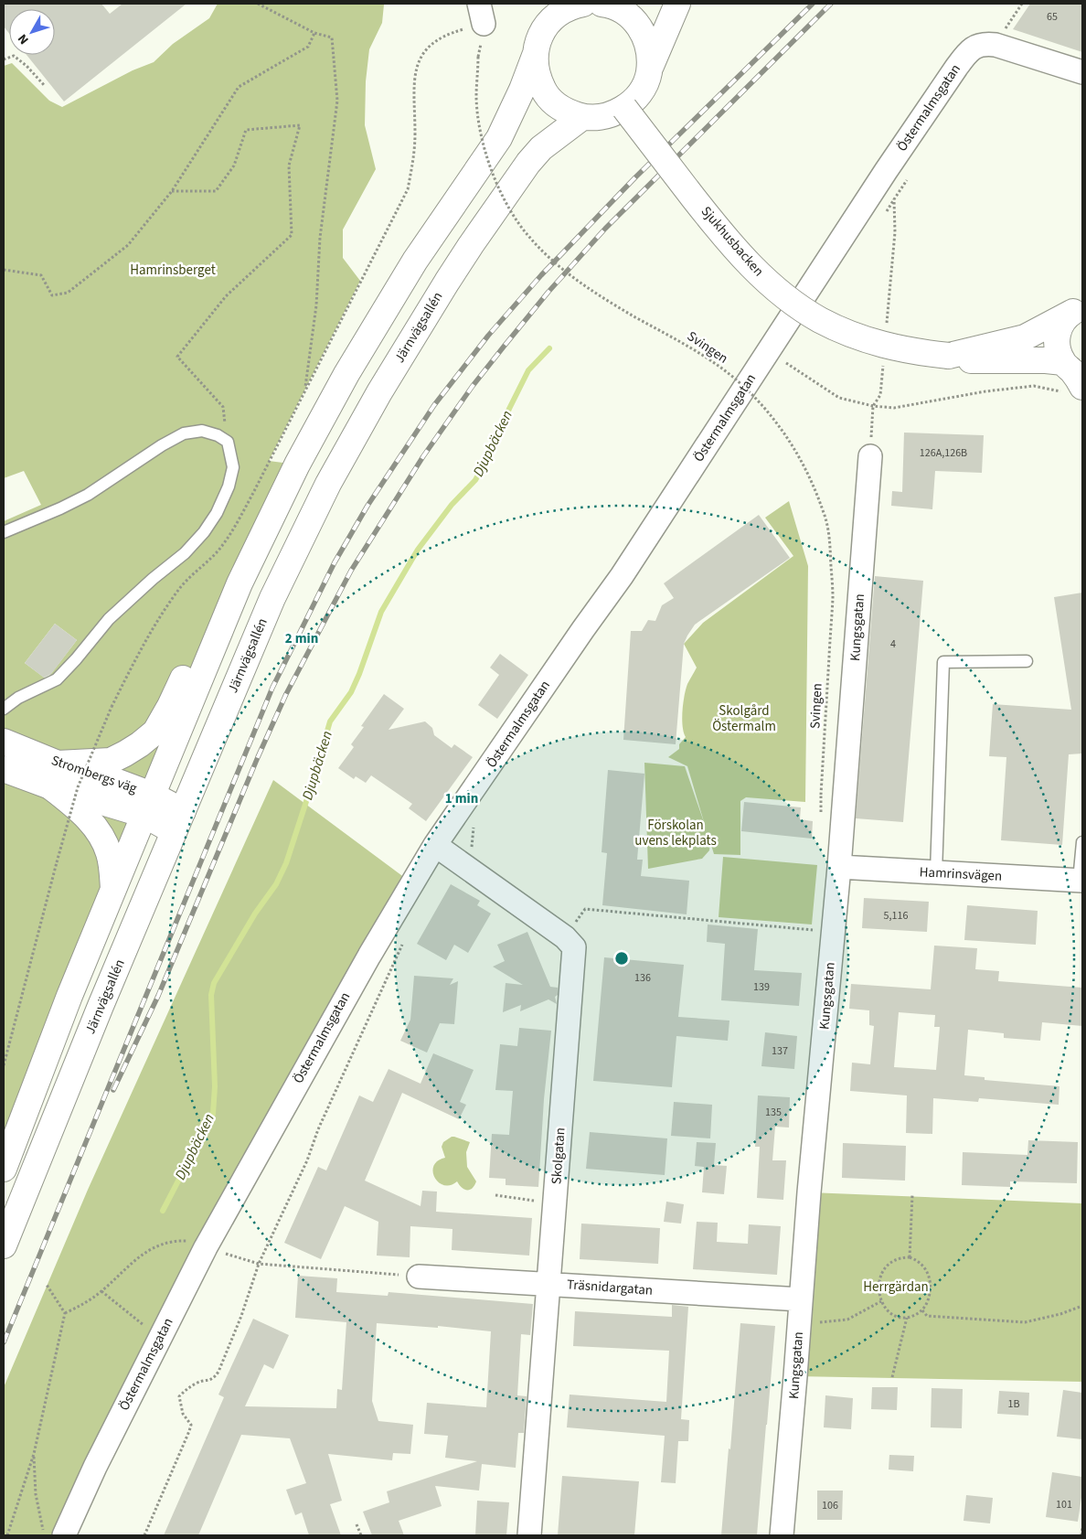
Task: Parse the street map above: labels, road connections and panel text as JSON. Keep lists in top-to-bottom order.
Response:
{
  "streets": {
    "main road": ["Sjukhusbacken", "Järnvägsallén", "Strombergs väg"],
    "street": [
      "Östermalmsgatan",
      "Kungsgatan",
      "Hamrinsvägen",
      "Skolgatan",
      "Träsnidargatan"
    ],
    "path": ["Svingen"]
  },
  "crossings": [
    ["Järnvägsallén", "Strombergs väg"],
    ["Kungsgatan", "Hamrinsvägen"],
    ["Kungsgatan", "Träsnidargatan"],
    ["Skolgatan", "Träsnidargatan"]
  ],
  "water": ["Djupbäcken"],
  "parks": [
    "Hamrinsberget",
    "Skolgård Östermalm",
    "Förskolan uvens lekplats",
    "Herrgärdan"
  ],
  "house_numbers": [
    "65",
    "126A,126B",
    "4",
    "5,116",
    "136",
    "139",
    "137",
    "135",
    "1B",
    "101",
    "106"
  ],
  "north": "bottom left",
  "rings": ["2 min", "1 min"]
}
